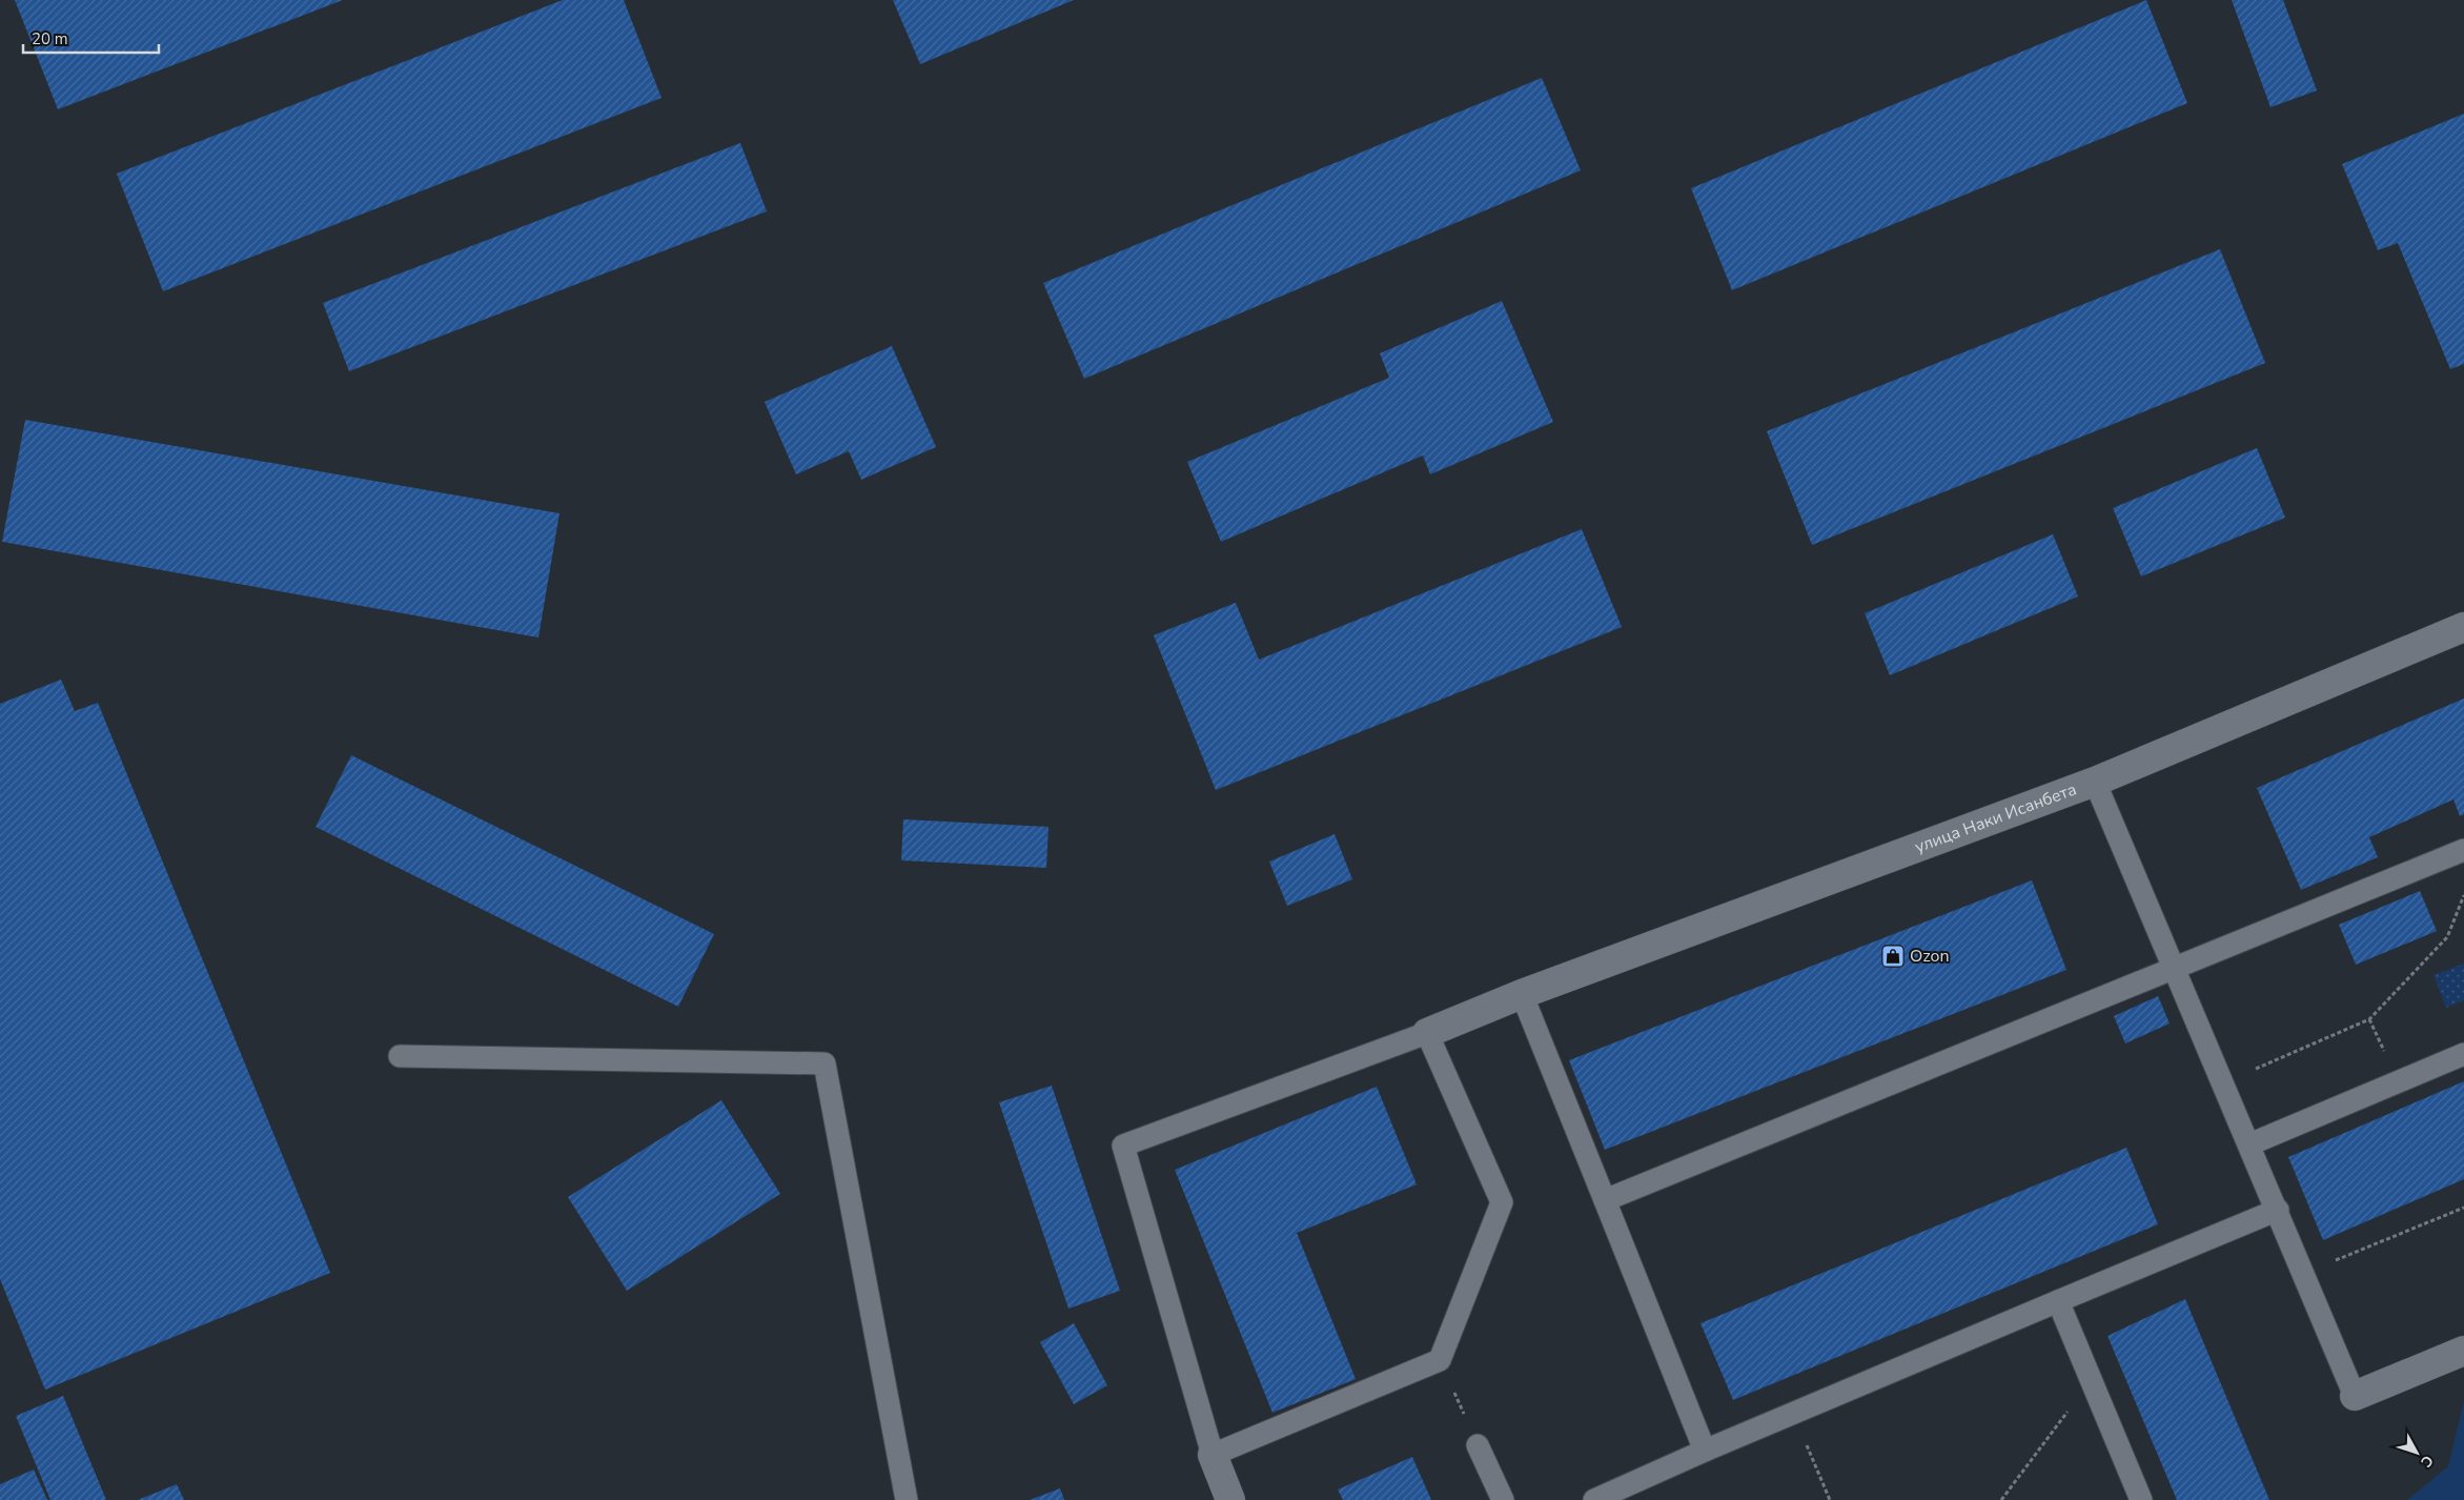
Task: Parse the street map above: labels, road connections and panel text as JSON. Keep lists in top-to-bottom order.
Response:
{
  "streets": {
    "street": ["улица Наки Исанбета"]
  },
  "places": {
    "shop": ["Ozon"]
  },
  "scale_bar": "20 m",
  "north": "bottom right"
}
